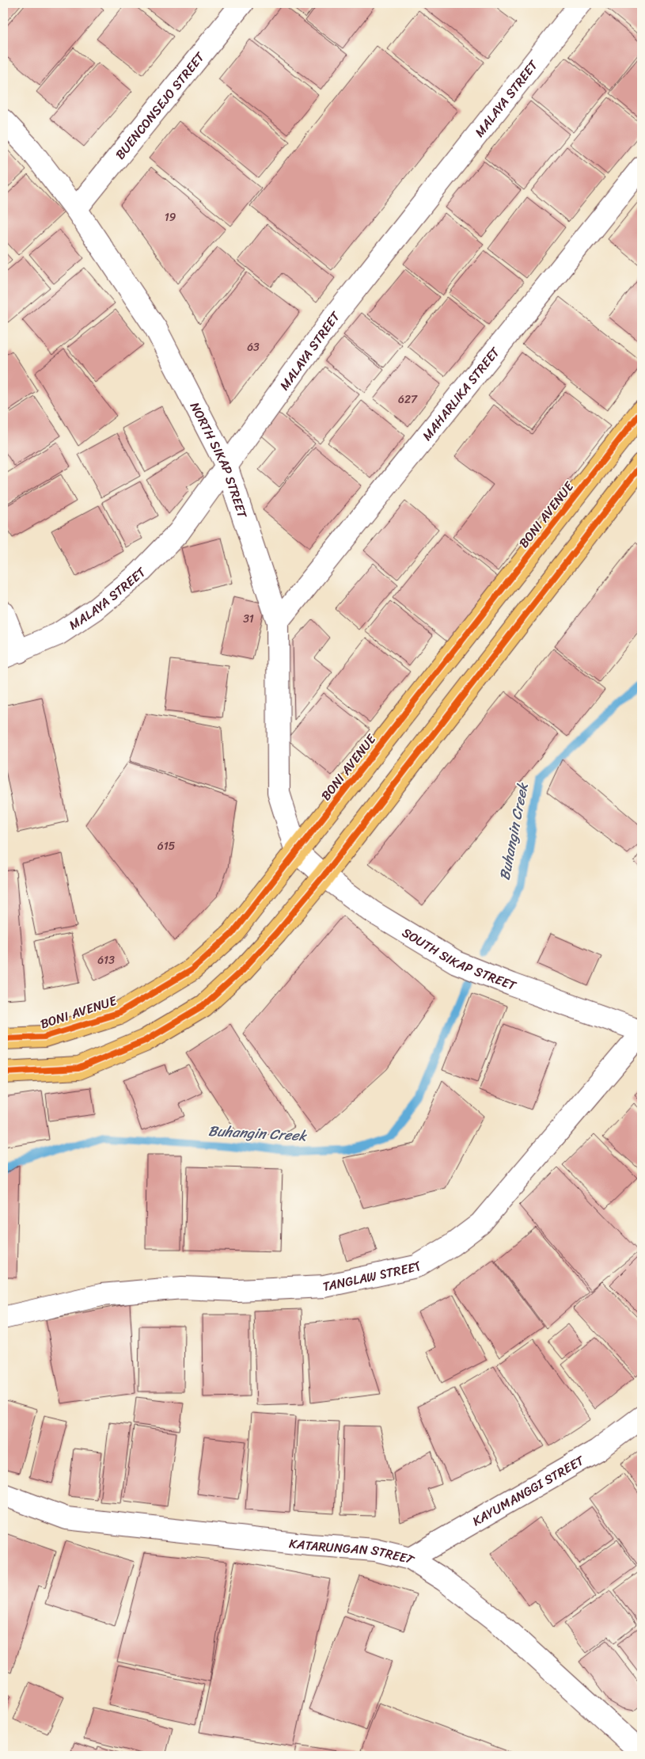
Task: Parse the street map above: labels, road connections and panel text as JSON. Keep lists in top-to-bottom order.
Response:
{
  "streets": {
    "main road": ["BONI AVENUE"],
    "street": [
      "MALAYA STREET",
      "BUENCONSEJO STREET",
      "MAHARLIKA STREET",
      "NORTH SIKAP STREET",
      "SOUTH SIKAP STREET",
      "TANGLAW STREET",
      "KAYUMANGGI STREET",
      "KATARUNGAN STREET"
    ]
  },
  "crossings": [
    ["MALAYA STREET", "NORTH SIKAP STREET"],
    ["BUENCONSEJO STREET", "NORTH SIKAP STREET"],
    ["MAHARLIKA STREET", "NORTH SIKAP STREET"],
    ["NORTH SIKAP STREET", "BONI AVENUE"],
    ["NORTH SIKAP STREET", "SOUTH SIKAP STREET"],
    ["BONI AVENUE", "SOUTH SIKAP STREET"],
    ["SOUTH SIKAP STREET", "TANGLAW STREET"],
    ["KAYUMANGGI STREET", "KATARUNGAN STREET"]
  ],
  "water": ["Buhangin Creek"],
  "house_numbers": [
    "19",
    "63",
    "627",
    "31",
    "615",
    "613"
  ]
}
